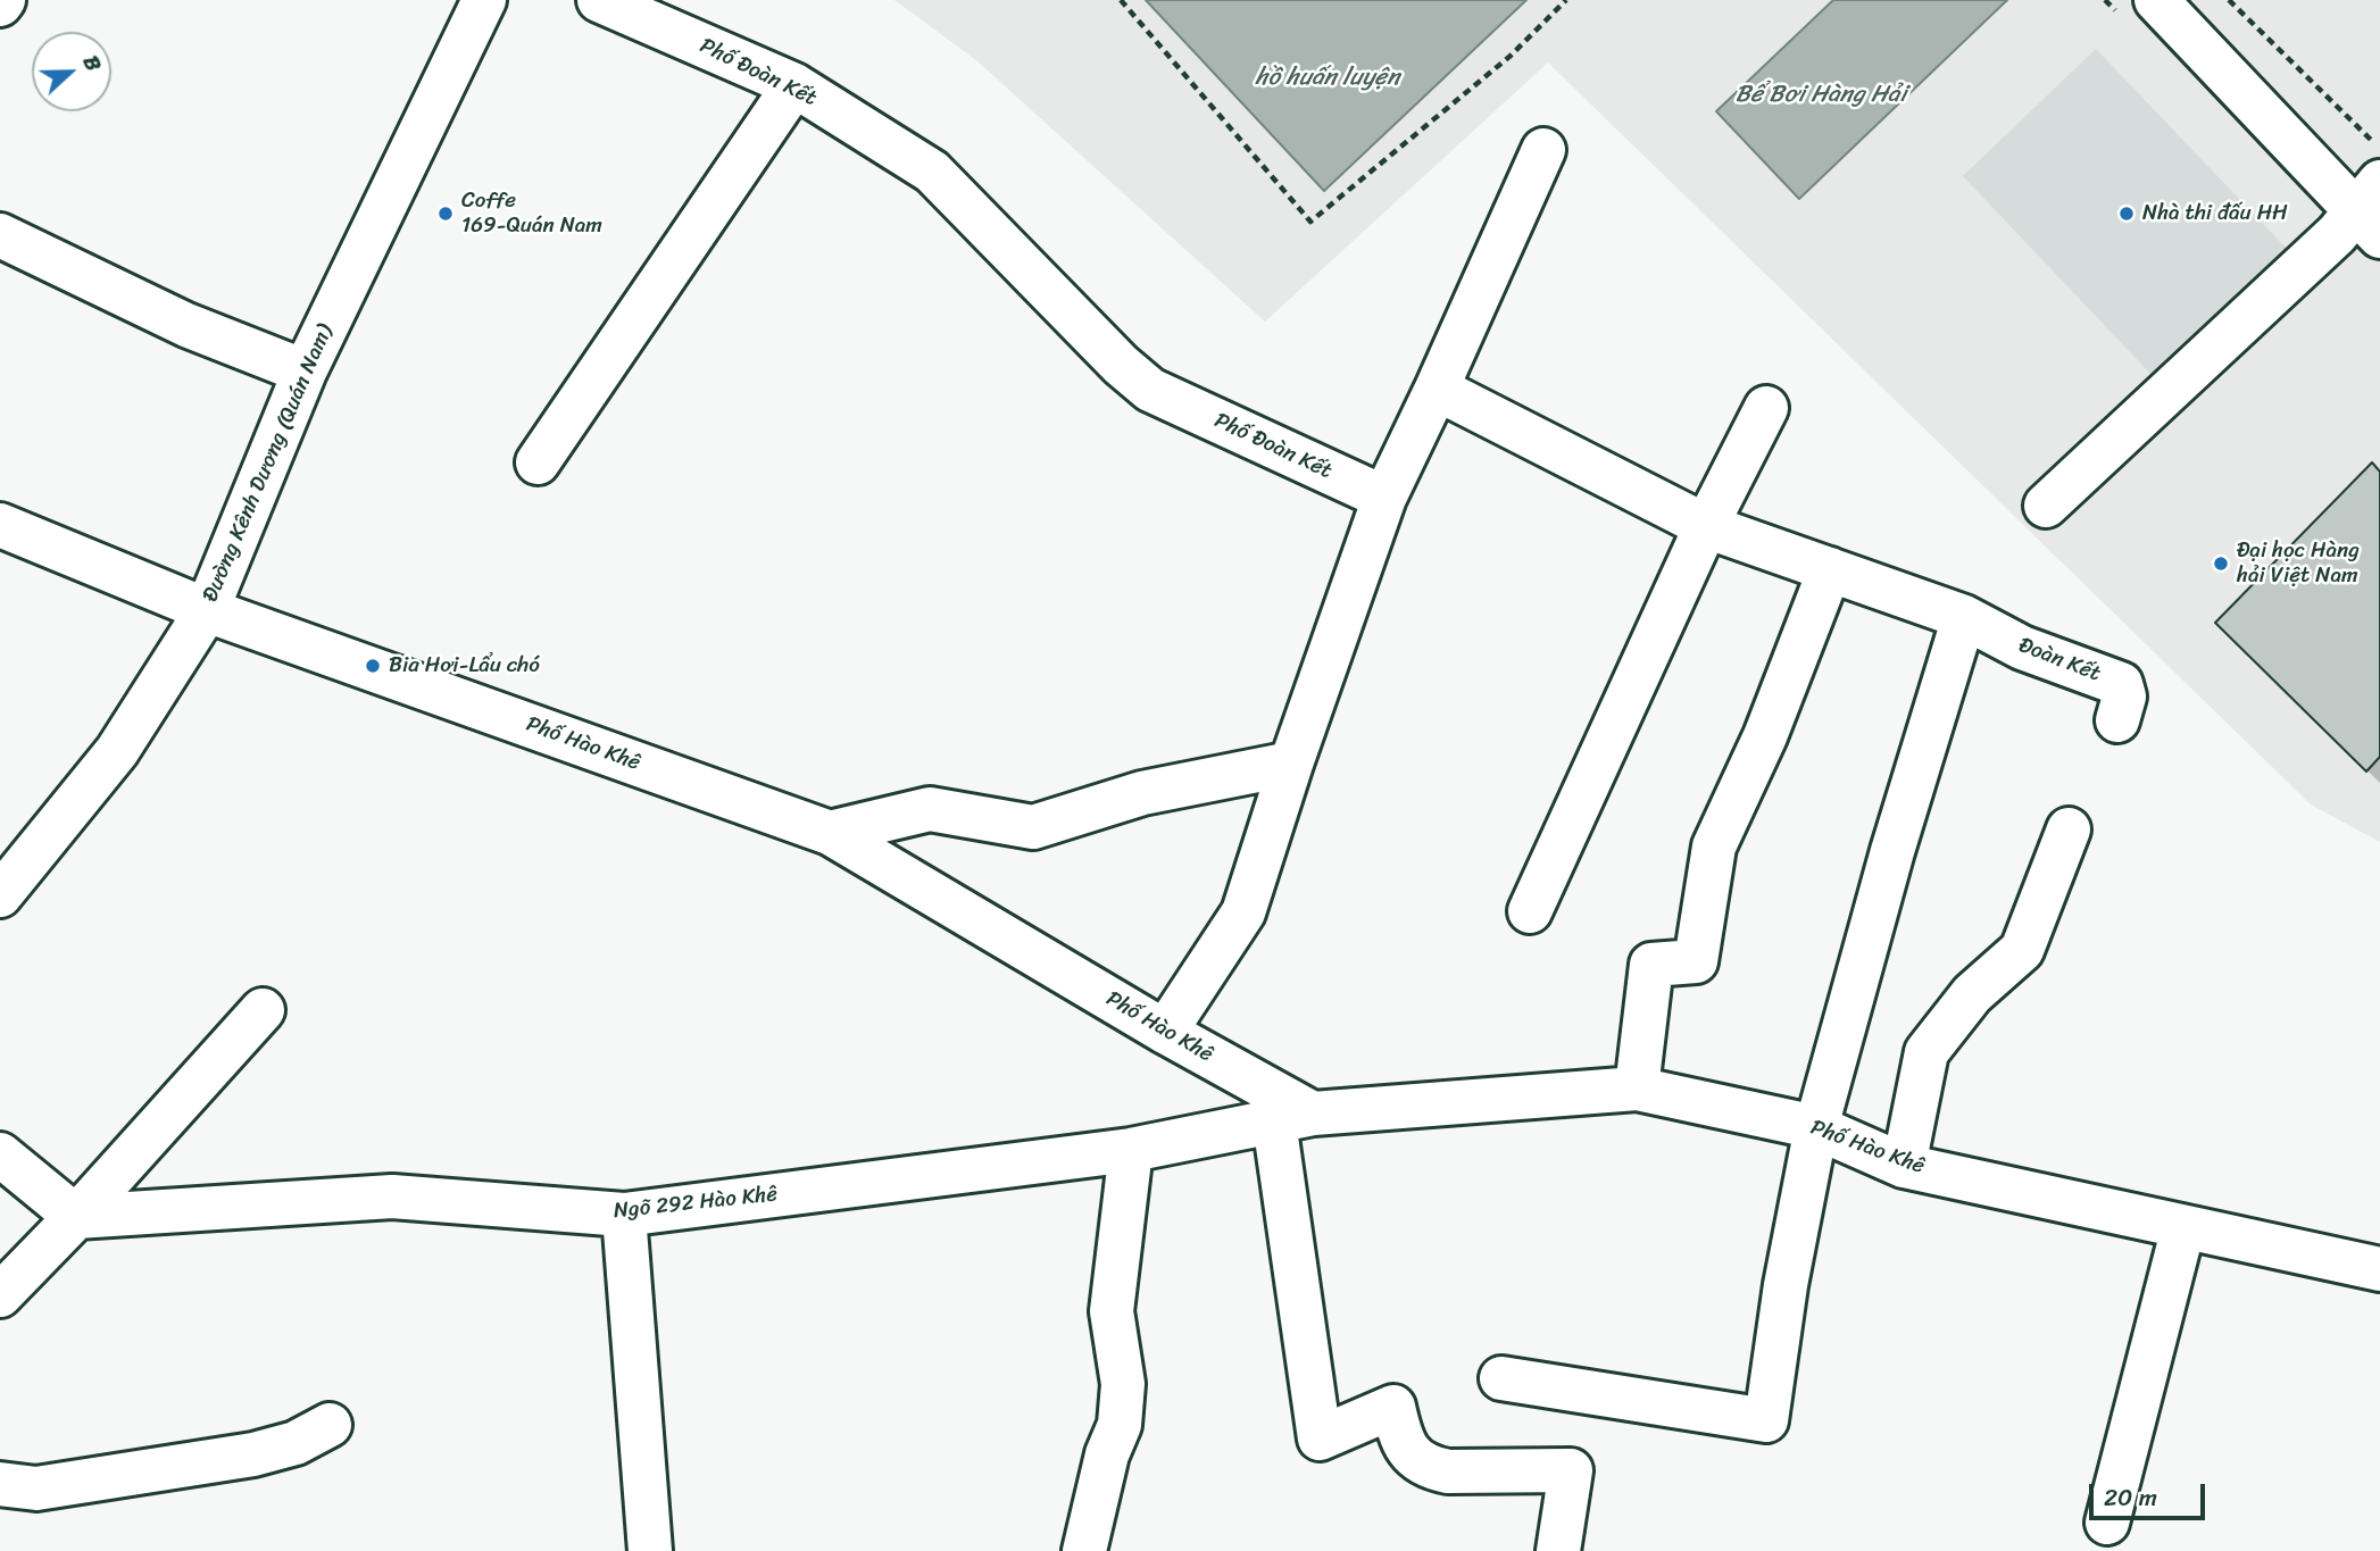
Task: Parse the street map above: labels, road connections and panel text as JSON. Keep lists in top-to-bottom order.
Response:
{
  "streets": {
    "street": [
      "Phố Đoàn Kết",
      "Đường Kênh Dương (Quán Nam)",
      "Đoàn Kết",
      "Phố Hào Khê",
      "Ngõ 292 Hào Khê"
    ]
  },
  "crossings": [
    ["Đường Kênh Dương (Quán Nam)", "Phố Hào Khê"],
    ["Phố Hào Khê", "Ngõ 292 Hào Khê"]
  ],
  "water": ["hồ huấn luyện", "Bể Bơi Hàng Hải"],
  "places": [
    "Coffe 169-Quán Nam",
    "Nhà thi đấu HH",
    "Đại học Hàng hải Việt Nam",
    "Bia Hơi-Lẩu chó"
  ],
  "scale_bar": "20 m",
  "north": "right"
}
